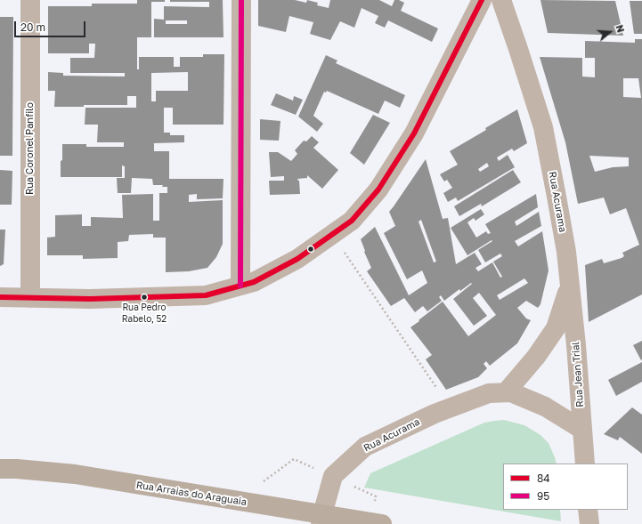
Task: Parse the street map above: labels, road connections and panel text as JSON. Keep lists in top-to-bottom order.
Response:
{
  "streets": {
    "main road": ["Rua Arraias do Araguaia"],
    "street": ["Rua Coronel Panfilo", "Rua Acurama", "Rua Jean Trial"]
  },
  "crossings": [
    ["Rua Acurama", "Rua Jean Trial"],
    ["Rua Acurama", "Rua Arraias do Araguaia"]
  ],
  "places": ["Rua Pedro Rabelo, 52"],
  "lines": ["transit line 84", "transit line 95"],
  "legend": ["84", "95"],
  "scale_bar": "20 m",
  "north": "right"
}
